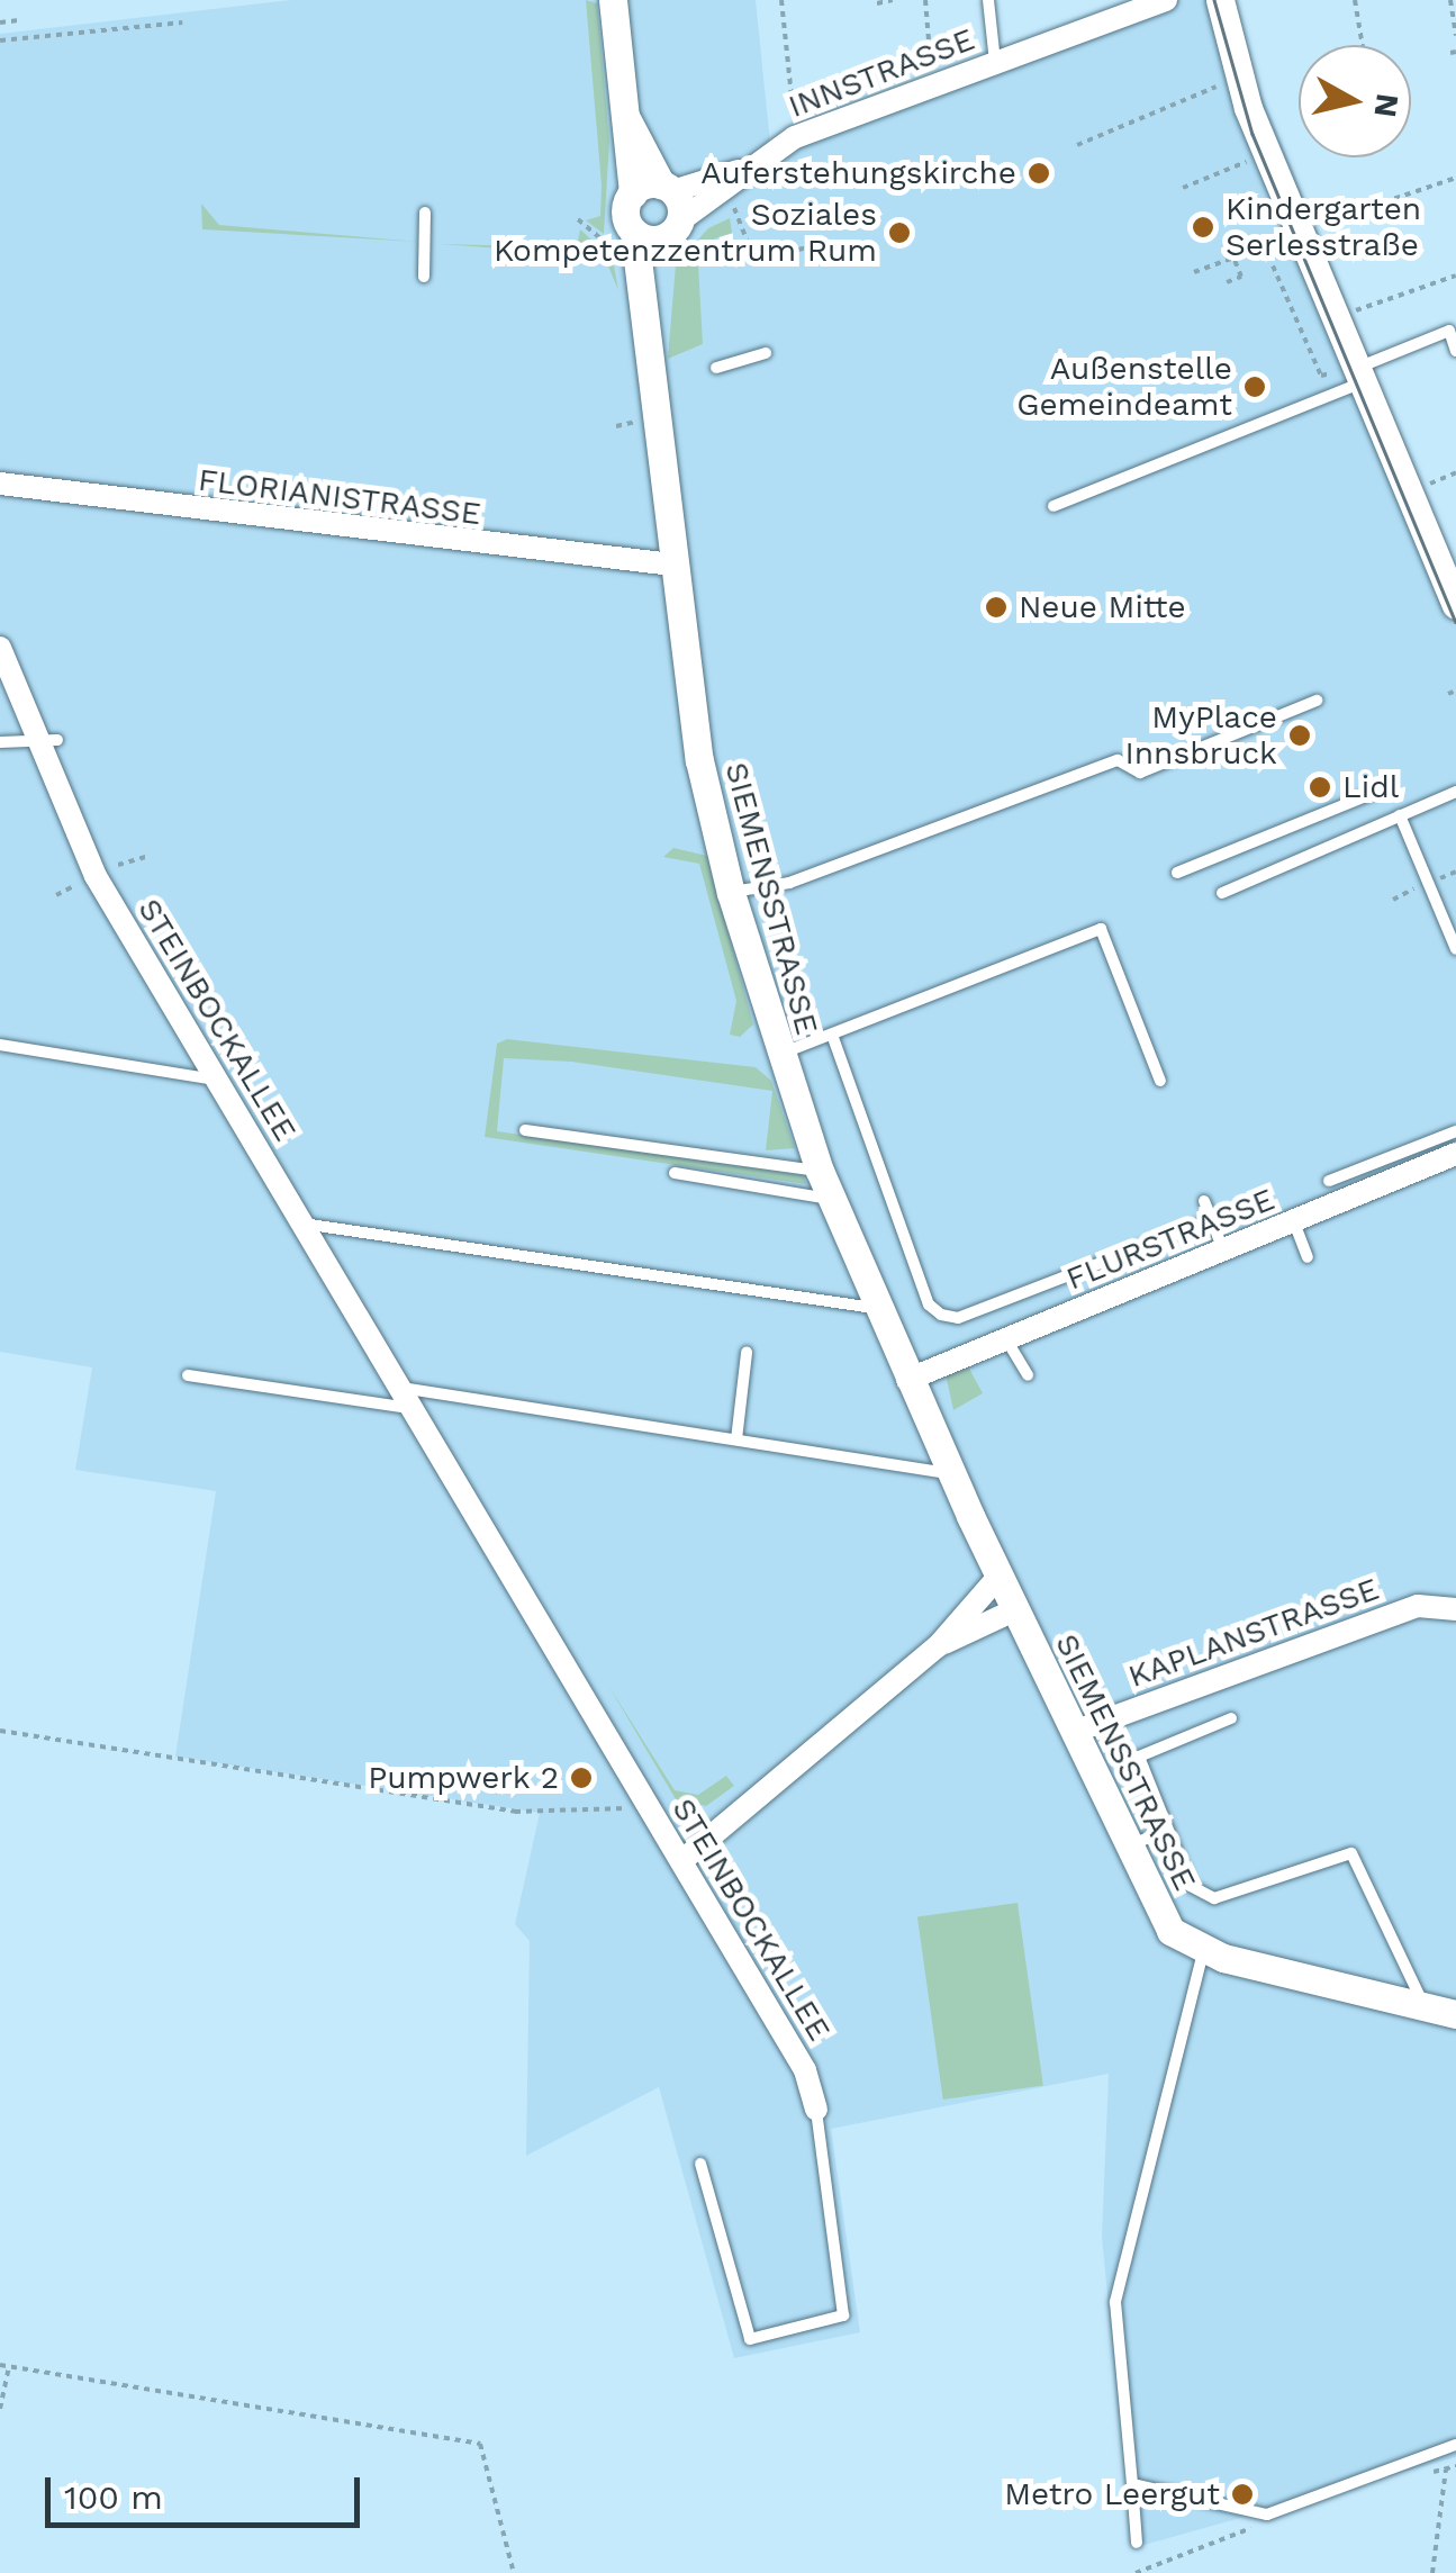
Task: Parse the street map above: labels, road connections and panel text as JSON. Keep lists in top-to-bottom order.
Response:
{
  "streets": {
    "street": [
      "INNSTRASSE",
      "FLORIANISTRASSE",
      "SIEMENSSTRASSE",
      "STEINBOCKALLEE",
      "FLURSTRASSE",
      "KAPLANSTRASSE"
    ]
  },
  "crossings": [
    ["INNSTRASSE", "SIEMENSSTRASSE"],
    ["FLORIANISTRASSE", "SIEMENSSTRASSE"],
    ["SIEMENSSTRASSE", "FLURSTRASSE"],
    ["SIEMENSSTRASSE", "KAPLANSTRASSE"]
  ],
  "places": [
    "Auferstehungskirche",
    "Kindergarten Serlesstraße",
    "Soziales Kompetenzzentrum Rum",
    "Außenstelle Gemeindeamt",
    "Neue Mitte",
    "MyPlace Innsbruck",
    "Lidl",
    "Pumpwerk 2",
    "Metro Leergut"
  ],
  "scale_bar": "100 m",
  "north": "right"
}
